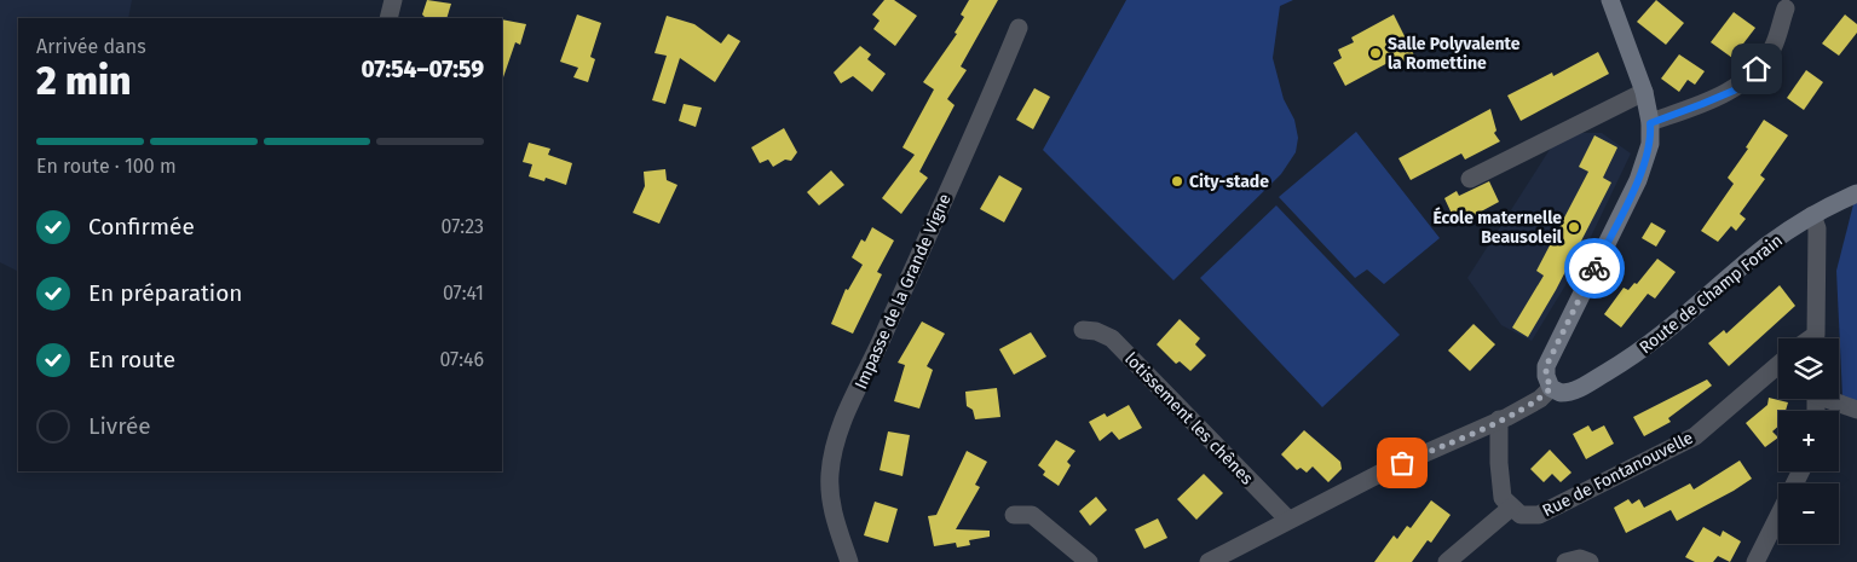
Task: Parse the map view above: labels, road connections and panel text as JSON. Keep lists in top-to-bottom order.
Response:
{
  "streets": {
    "main road": ["Route de Champ Forain"],
    "street": ["Impasse de la Grande Vigne", "lotissement les chênes", "Rue de Fontanouvelle"]
  },
  "places": ["Salle Polyvalente la Romettine", "City-stade", "École maternelle Beausoleil"],
  "page": {
    "heading": ["2 min", "Arrivée dans", "07:54–07:59"],
    "bar": "En route · 100 m",
    "list": [
      ["Confirmée", "07:23"],
      ["En préparation", "07:41"],
      ["En route", "07:46"],
      "Livrée"
    ],
    "map_buttons": ["+", "−"]
  }
}
